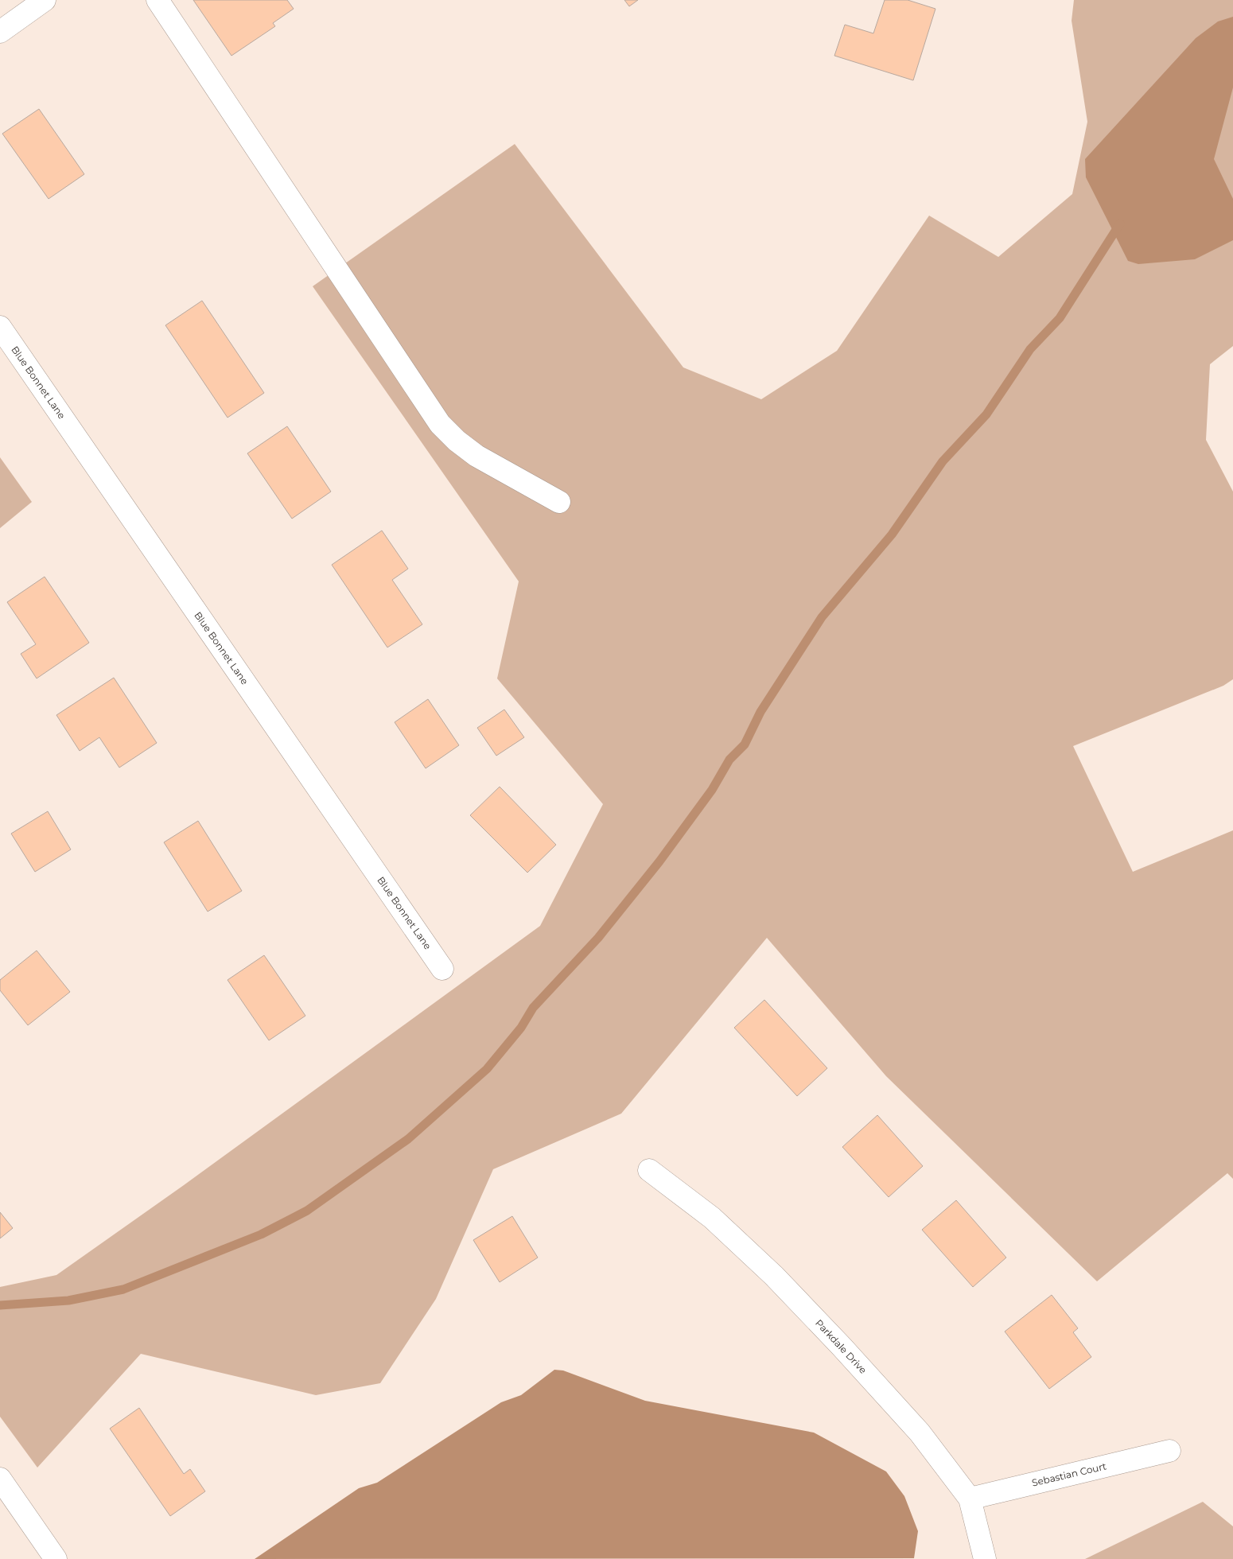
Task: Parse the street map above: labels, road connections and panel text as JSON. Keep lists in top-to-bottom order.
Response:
{
  "streets": {
    "street": ["Blue Bonnet Lane", "Parkdale Drive", "Sebastian Court"]
  },
  "crossings": [
    ["Parkdale Drive", "Sebastian Court"]
  ]
}
